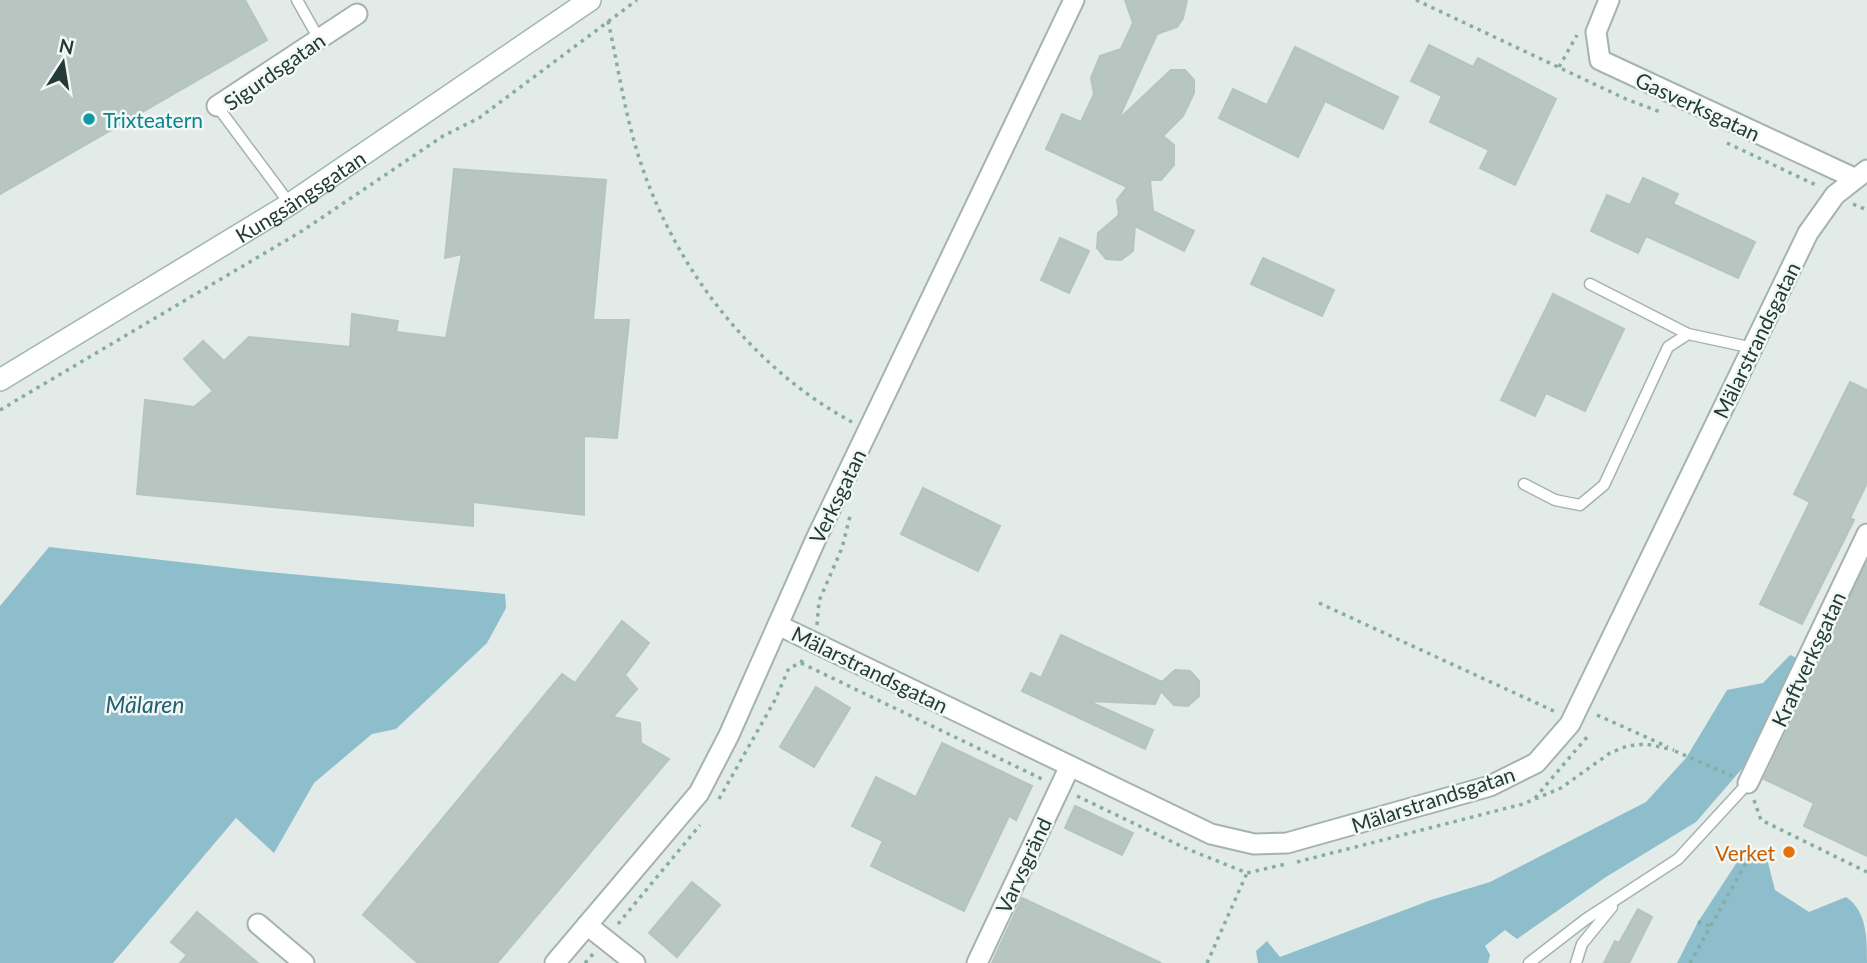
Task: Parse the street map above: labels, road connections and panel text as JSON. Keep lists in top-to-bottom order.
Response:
{
  "streets": {
    "main road": ["Kungsängsgatan"],
    "street": [
      "Sigurdsgatan",
      "Gasverksgatan",
      "Mälarstrandsgatan",
      "Verksgatan",
      "Kraftverksgatan",
      "Varvsgränd"
    ]
  },
  "crossings": [
    ["Sigurdsgatan", "Kungsängsgatan"],
    ["Gasverksgatan", "Mälarstrandsgatan"],
    ["Mälarstrandsgatan", "Verksgatan"],
    ["Mälarstrandsgatan", "Varvsgränd"]
  ],
  "water": ["Mälaren"],
  "places": ["Trixteatern", "Verket"],
  "north": "top"
}
